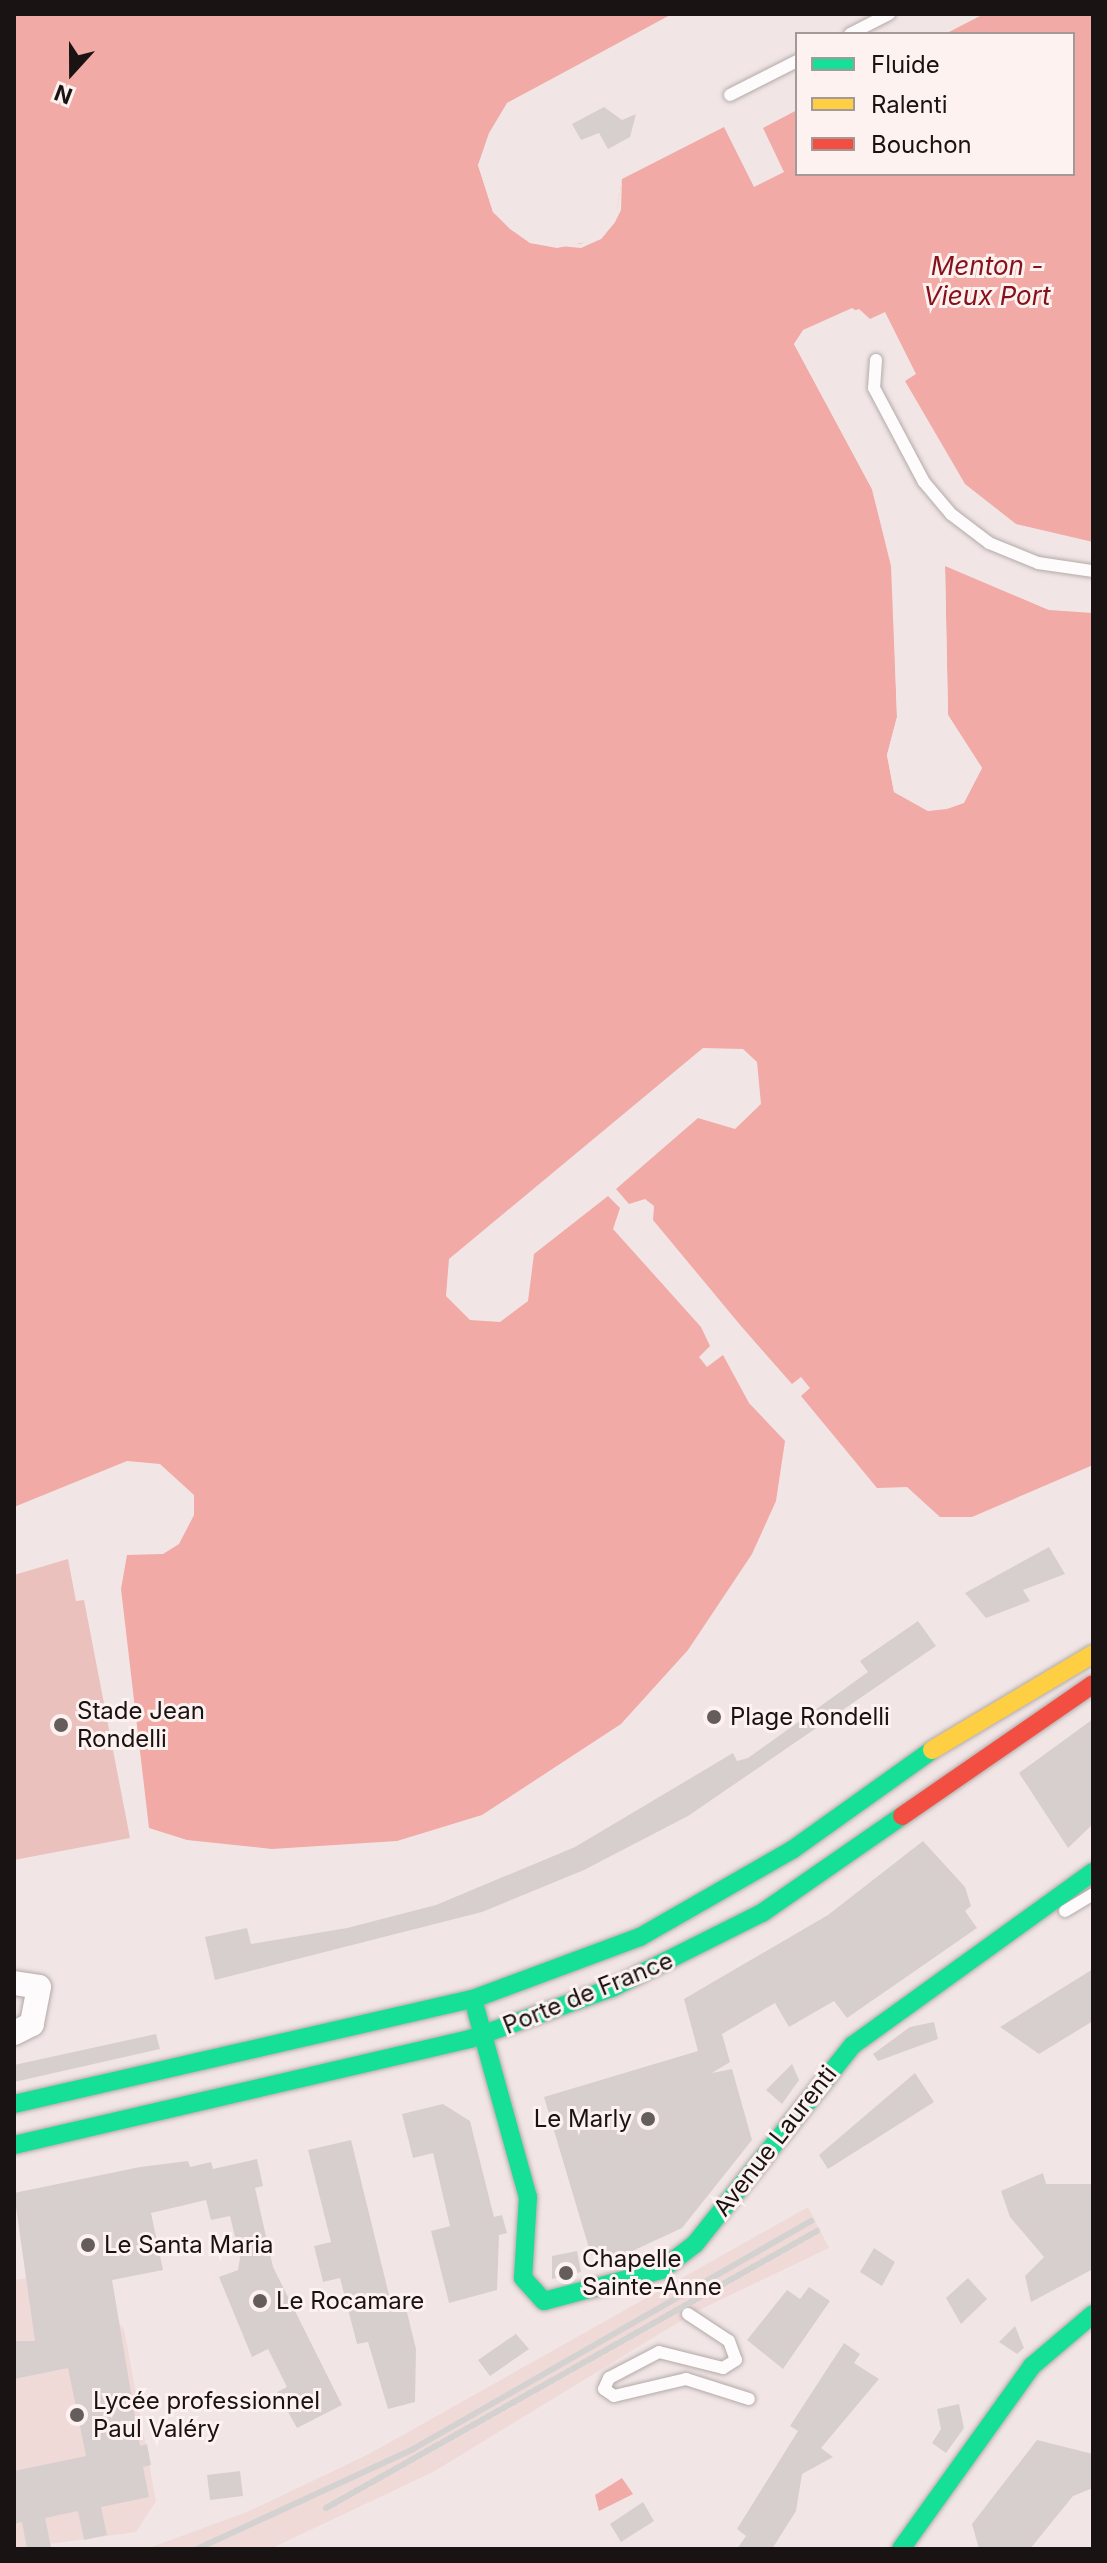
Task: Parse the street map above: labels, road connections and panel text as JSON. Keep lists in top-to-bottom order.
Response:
{
  "streets": {
    "main road": ["Porte de France", "Avenue Laurenti"]
  },
  "crossings": [
    ["Porte de France", "Avenue Laurenti"]
  ],
  "water": ["Menton - Vieux Port"],
  "places": [
    "Plage Rondelli",
    "Stade Jean Rondelli",
    "Le Marly",
    "Le Santa Maria",
    "Chapelle Sainte-Anne",
    "Le Rocamare",
    "Lycée professionnel Paul Valéry"
  ],
  "legend": ["Fluide", "Ralenti", "Bouchon"],
  "north": "bottom"
}
